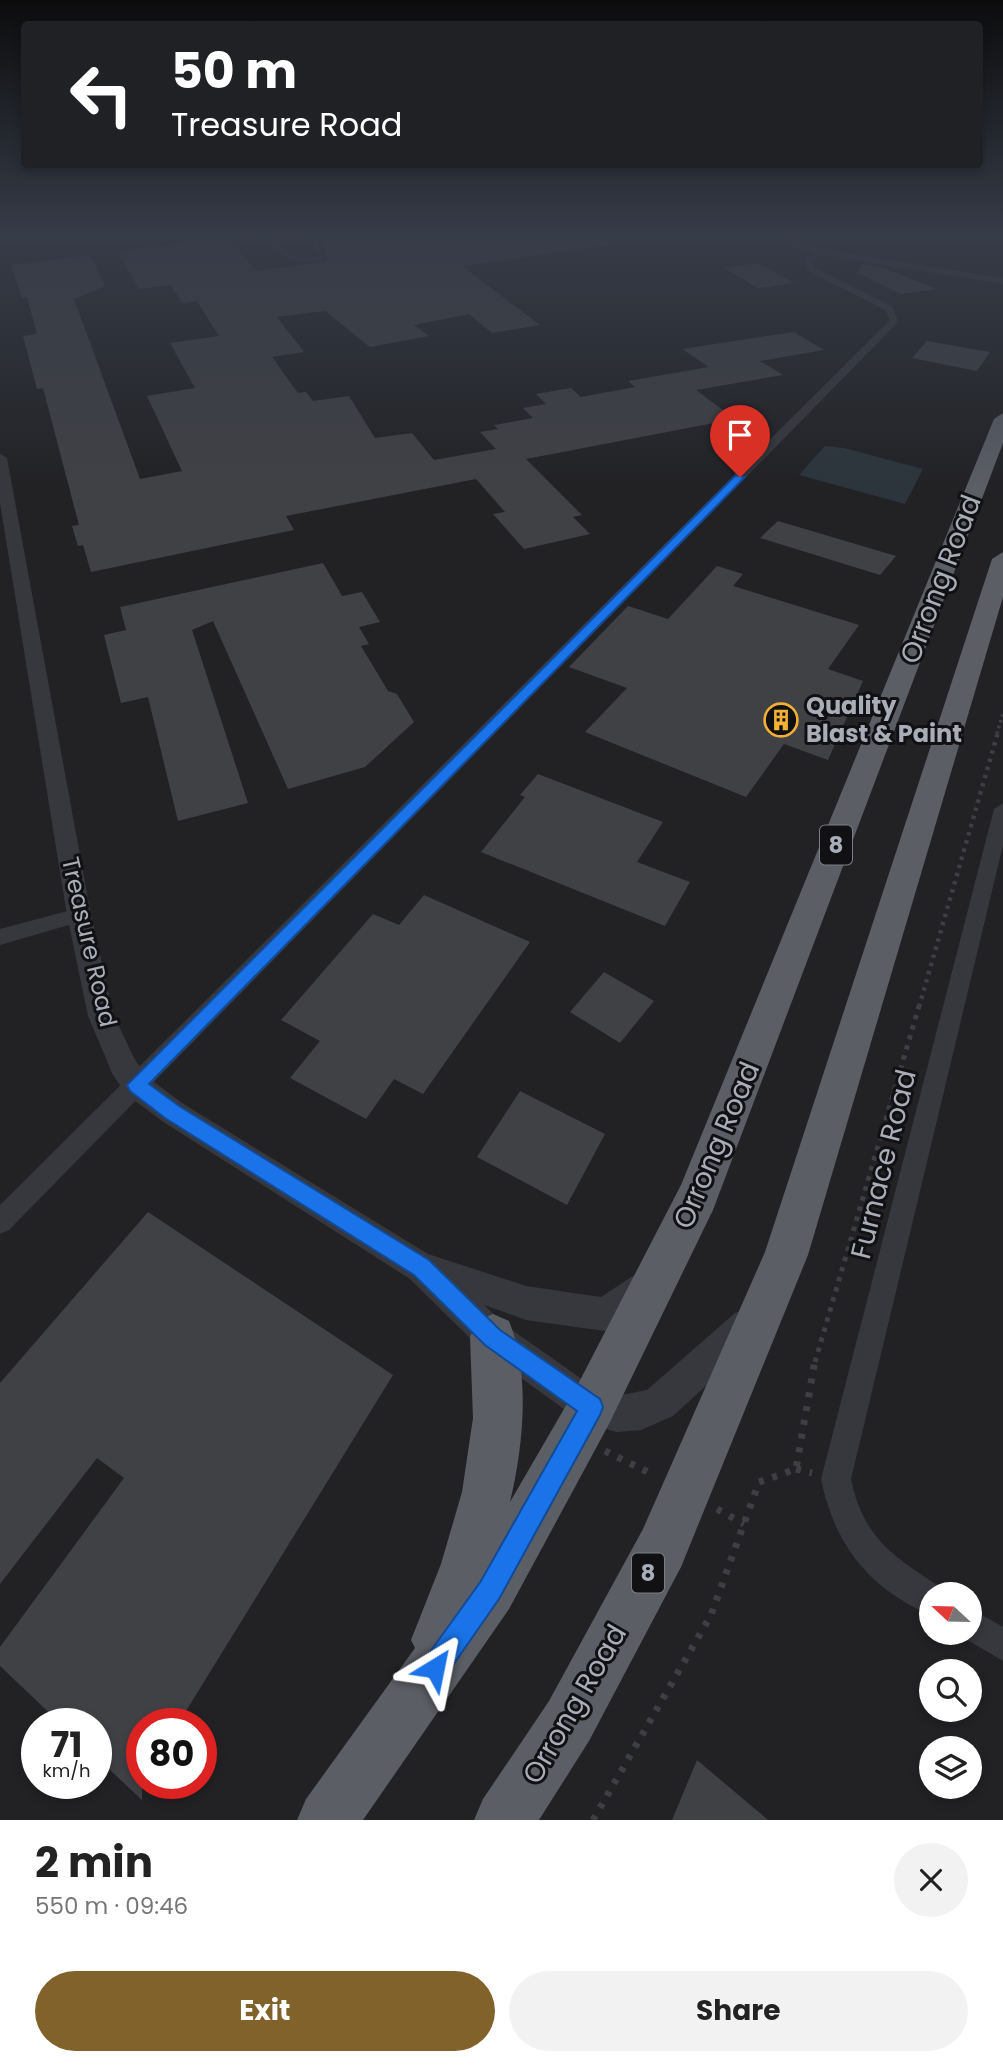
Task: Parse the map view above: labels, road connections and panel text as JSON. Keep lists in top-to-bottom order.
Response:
{
  "streets": {
    "highway": ["Orrong Road", "8"],
    "street": ["Treasure Road", "Furnace Road"]
  },
  "crossings": [
    ["Orrong Road", "Treasure Road"]
  ],
  "places": {
    "building": ["Quality Blast & Paint"]
  },
  "north": "left",
  "page": {
    "turn": ["50 m", "Treasure Road"],
    "speed": "71 km/h",
    "limit": "80",
    "heading": ["2 min", "550 m · 09:46"],
    "buttons": ["Exit", "Share"]
  }
}
